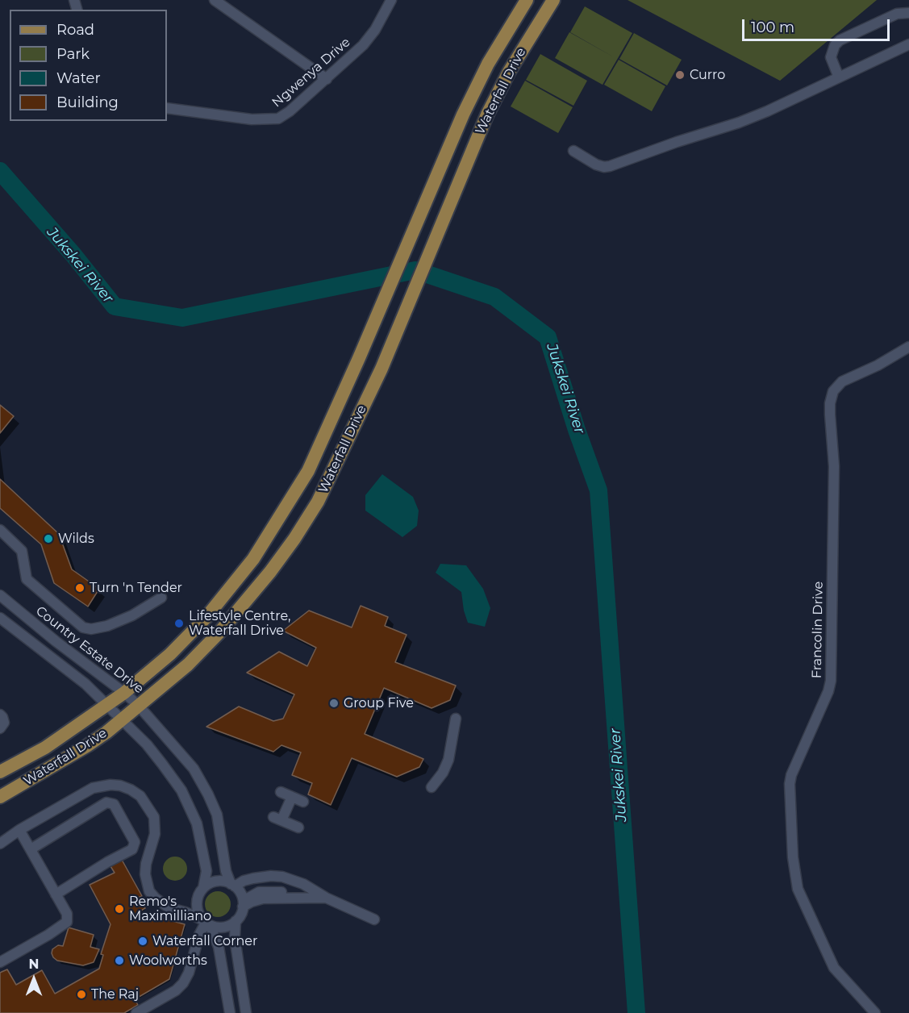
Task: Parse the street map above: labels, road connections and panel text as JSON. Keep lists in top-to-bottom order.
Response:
{
  "streets": {
    "main road": ["Waterfall Drive"],
    "street": ["Ngwenya Drive", "Francolin Drive", "Country Estate Drive"]
  },
  "crossings": [
    ["Waterfall Drive", "Country Estate Drive"]
  ],
  "water": ["Jukskei River"],
  "places": [
    "Curro",
    "Wilds",
    "Turn 'n Tender",
    "Lifestyle Centre, Waterfall Drive",
    "Group Five",
    "Remo's Maximilliano",
    "Waterfall Corner",
    "Woolworths",
    "The Raj"
  ],
  "legend": [
    "Road",
    "Park",
    "Water",
    "Building"
  ],
  "scale_bar": "100 m",
  "north": "top"
}
